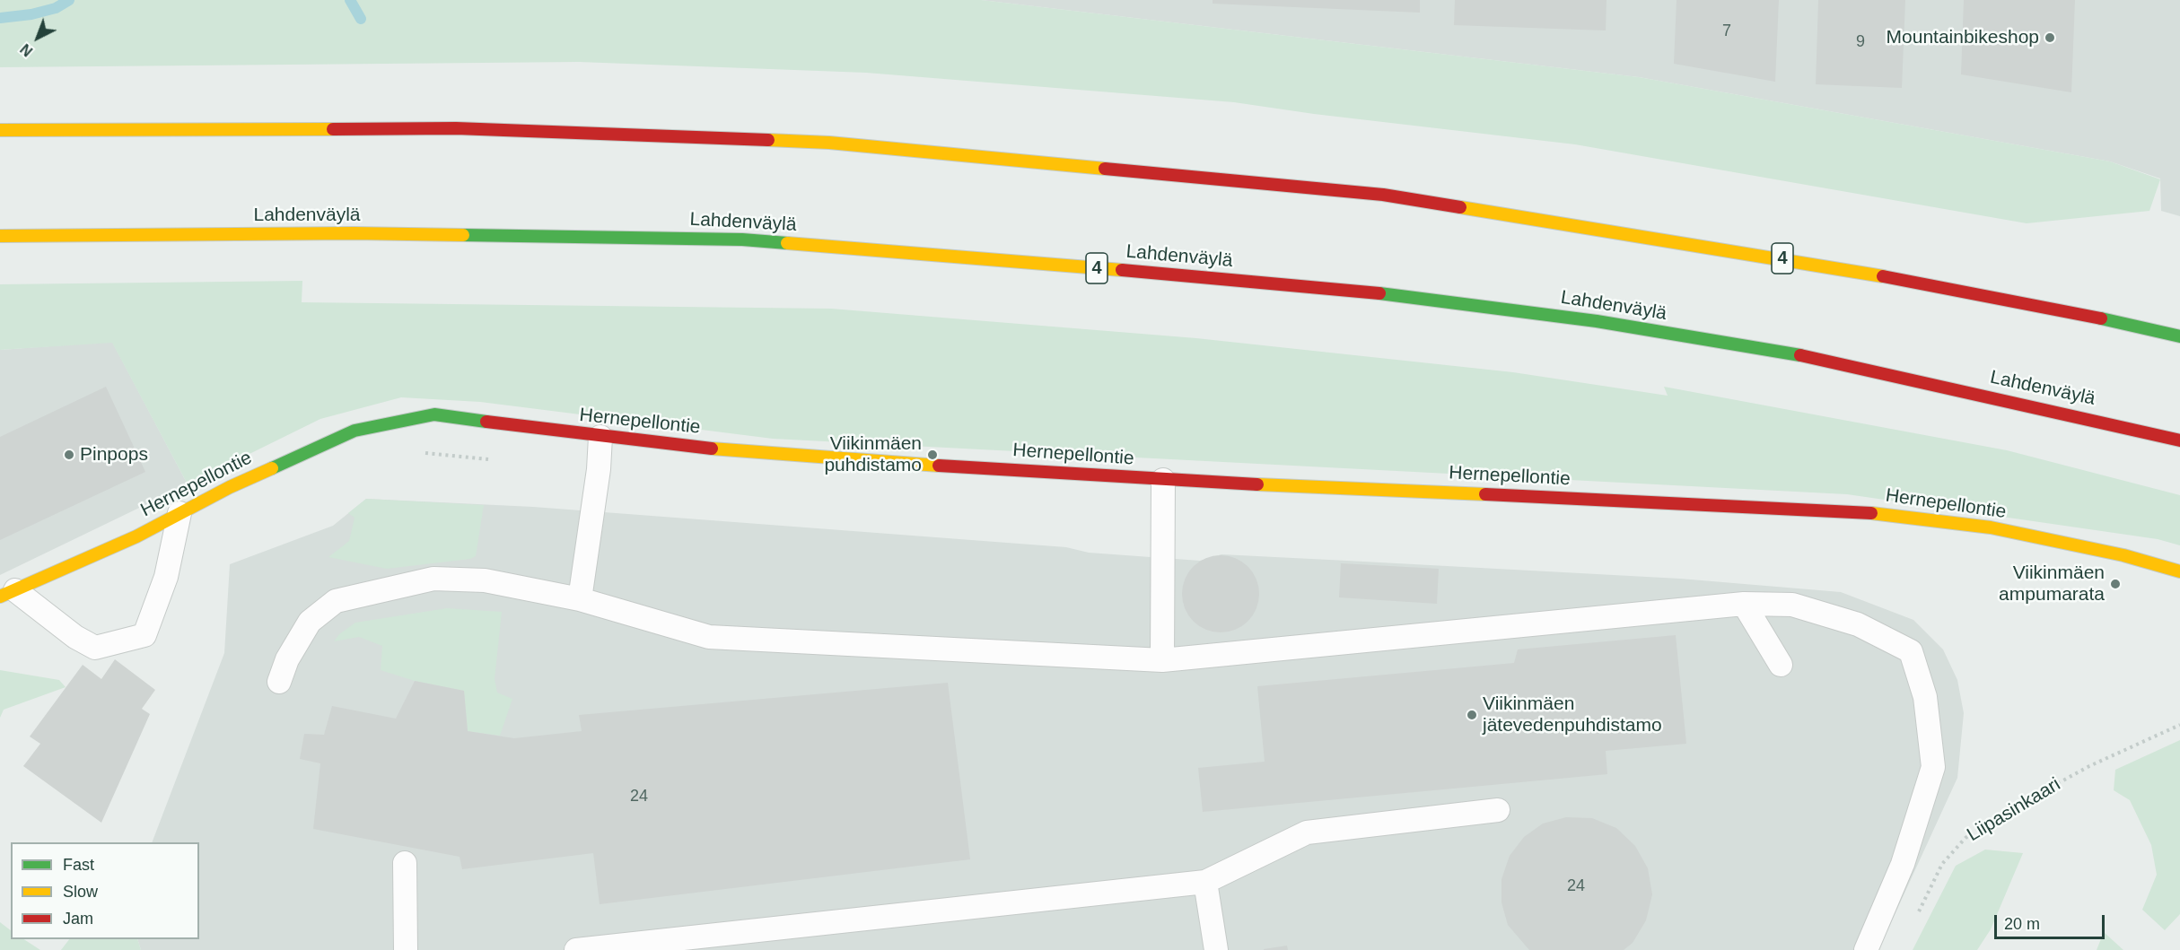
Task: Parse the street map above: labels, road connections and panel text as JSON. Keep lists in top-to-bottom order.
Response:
{
  "streets": {
    "main road": ["Lahdenväylä", "4", "Hernepellontie"],
    "path": ["Liipasinkaari"]
  },
  "places": [
    "Mountainbikeshop",
    "Pinpops",
    "Viikinmäen puhdistamo",
    "Viikinmäen ampumarata",
    "Viikinmäen jätevedenpuhdistamo"
  ],
  "house_numbers": [
    "7",
    "9",
    "24",
    "24"
  ],
  "legend": ["Fast", "Slow", "Jam"],
  "scale_bar": "20 m",
  "north": "bottom left"
}
